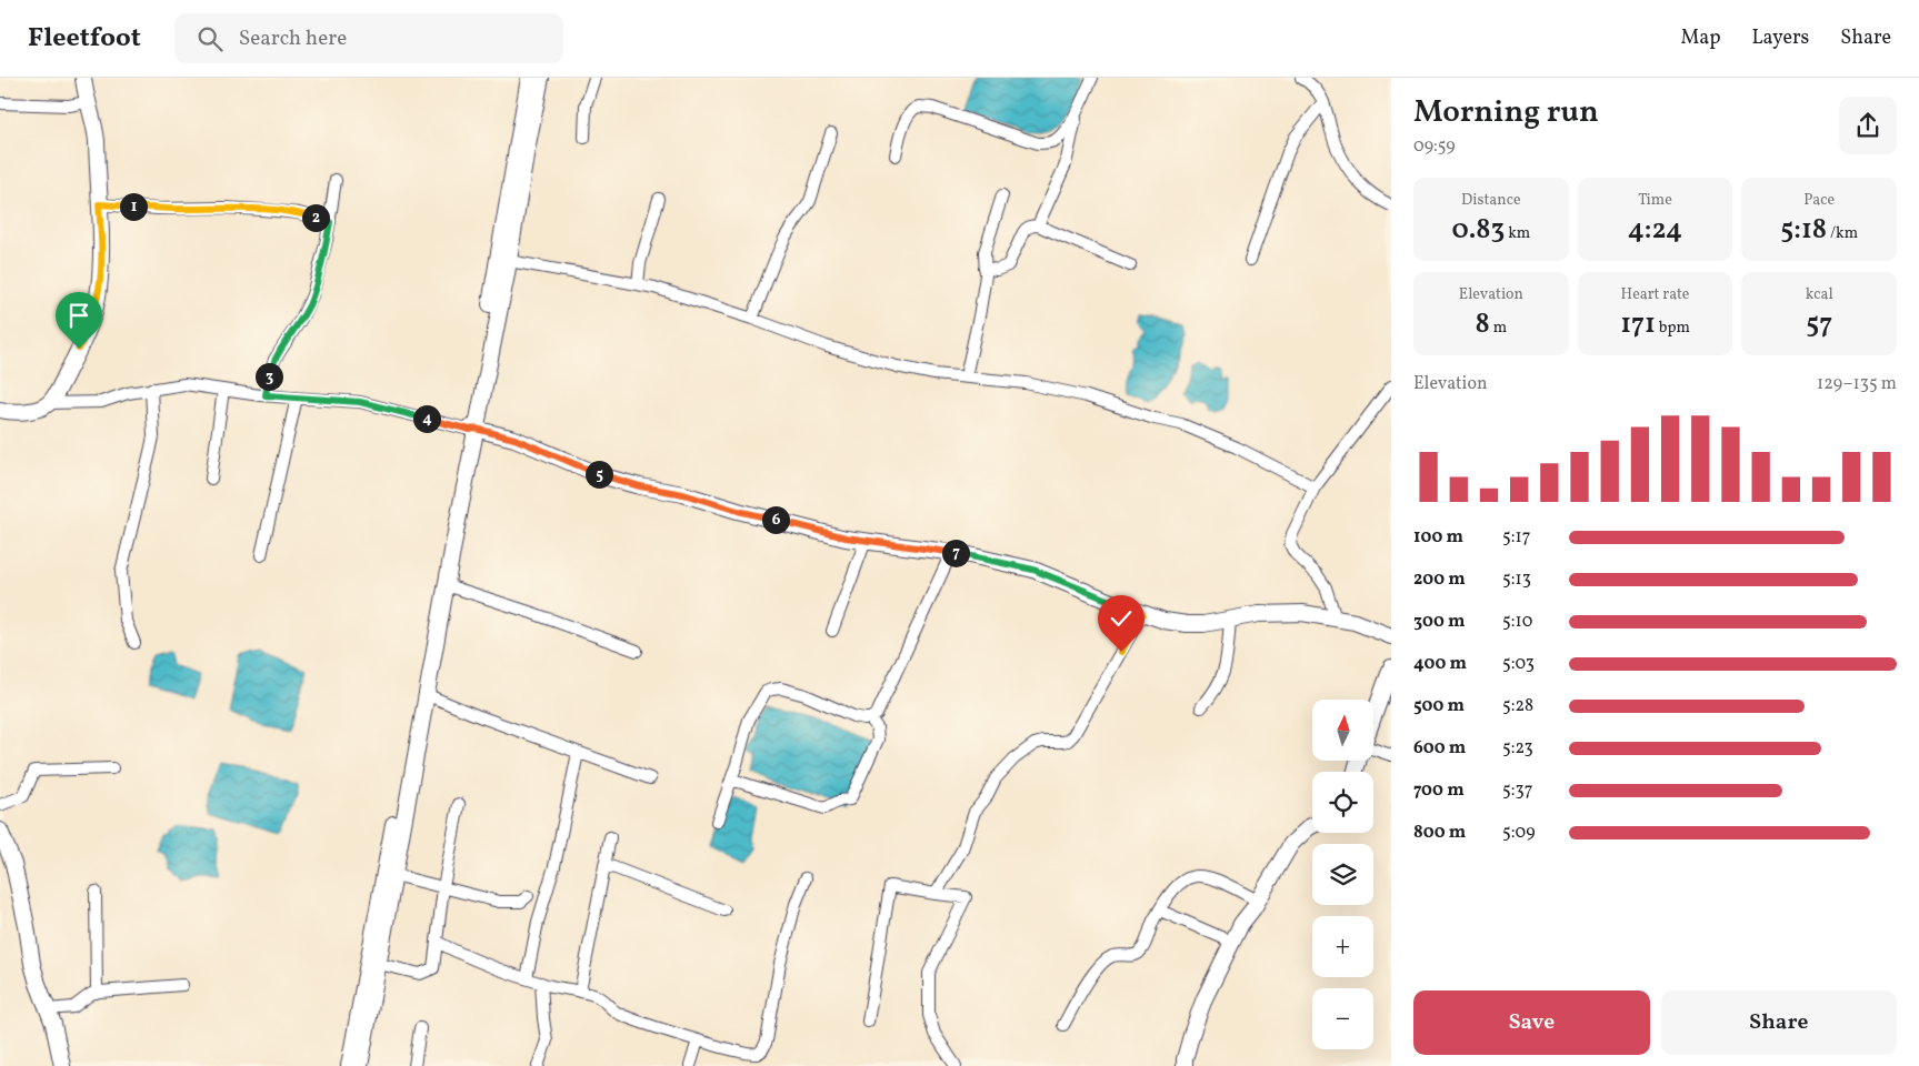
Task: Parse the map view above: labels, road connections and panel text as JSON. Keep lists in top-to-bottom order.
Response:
{
  "north": "top",
  "page": {
    "header": "Fleetfoot",
    "search": "Search here",
    "nav": ["Map", "Layers", "Share"],
    "heading": ["Morning run", "09:59"],
    "stats": [
      ["Distance", "0.83 km"],
      ["Time", "4:24"],
      ["Pace", "5:18 /km"],
      ["Elevation", "8 m"],
      ["Heart rate", "171 bpm"],
      ["kcal", "57"]
    ],
    "pins": [
      "1",
      "2",
      "3",
      "4",
      "5",
      "6",
      "7"
    ],
    "chart": ["Elevation", "129–135 m"],
    "list": [
      {
        "name": "100 m",
        "note": "5:17"
      },
      {
        "name": "200 m",
        "note": "5:13"
      },
      {
        "name": "300 m",
        "note": "5:10"
      },
      {
        "name": "400 m",
        "note": "5:03"
      },
      {
        "name": "500 m",
        "note": "5:28"
      },
      {
        "name": "600 m",
        "note": "5:23"
      },
      {
        "name": "700 m",
        "note": "5:37"
      },
      {
        "name": "800 m",
        "note": "5:09"
      }
    ],
    "map_buttons": ["+", "−"],
    "buttons": ["Save", "Share"]
  }
}
